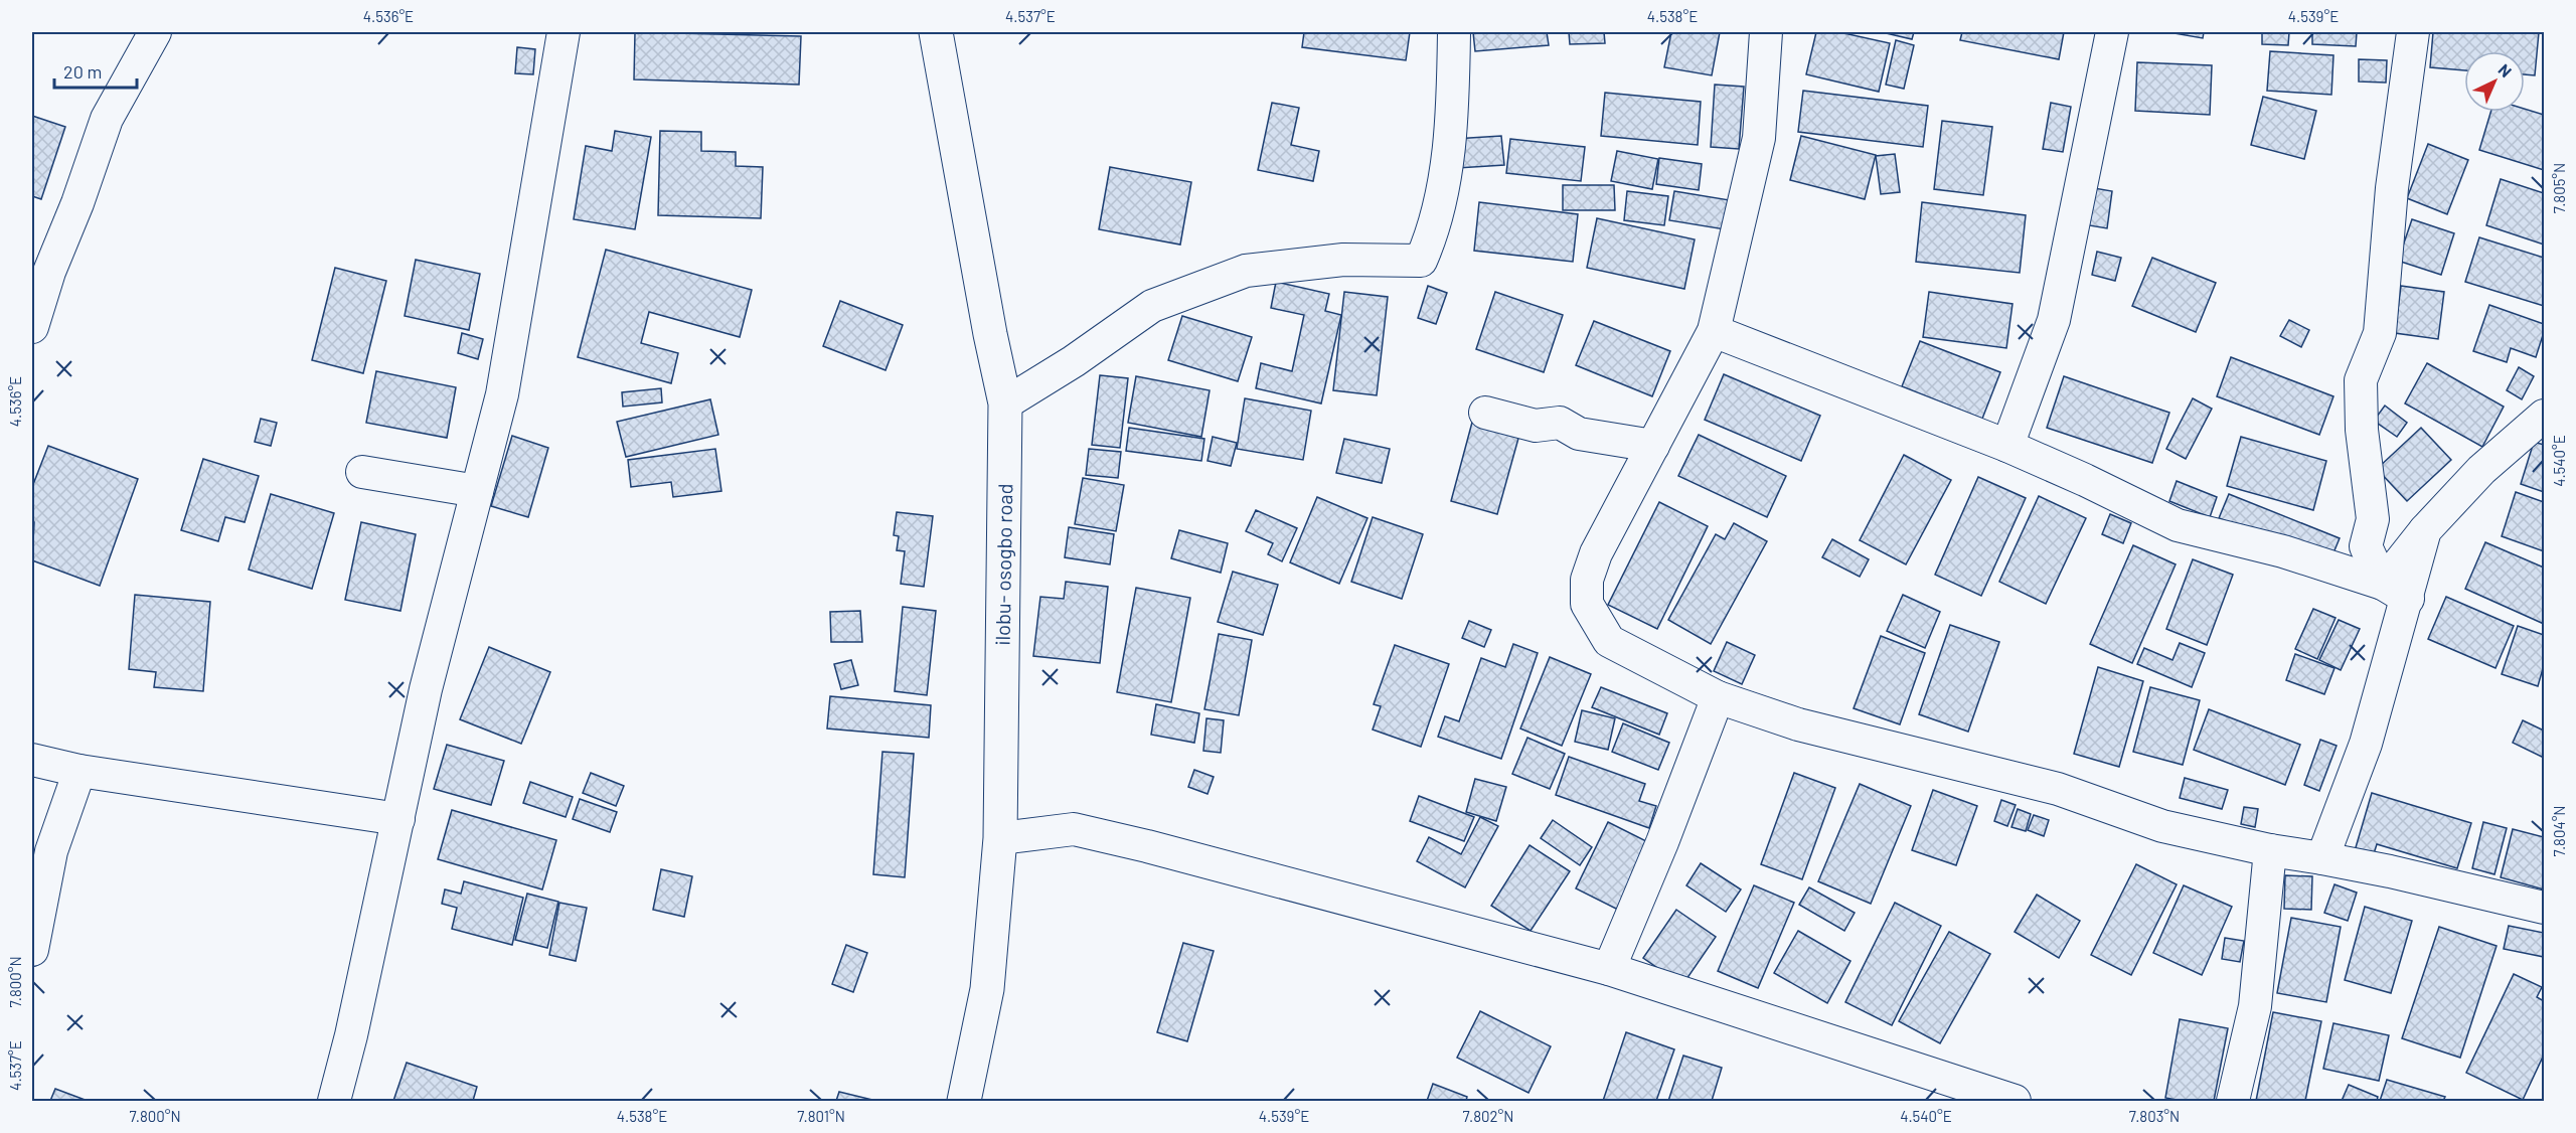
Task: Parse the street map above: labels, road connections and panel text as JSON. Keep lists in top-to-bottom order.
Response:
{
  "streets": {
    "main road": ["ilobu- osogbo road"]
  },
  "scale_bar": "20 m",
  "north": "top right",
  "coordinates": [
    "4.536°E",
    "4.537°E",
    "4.538°E",
    "4.539°E",
    "7.805°N",
    "4.540°E",
    "7.804°N",
    "7.800°N",
    "7.801°N",
    "7.802°N",
    "7.803°N"
  ]
}
